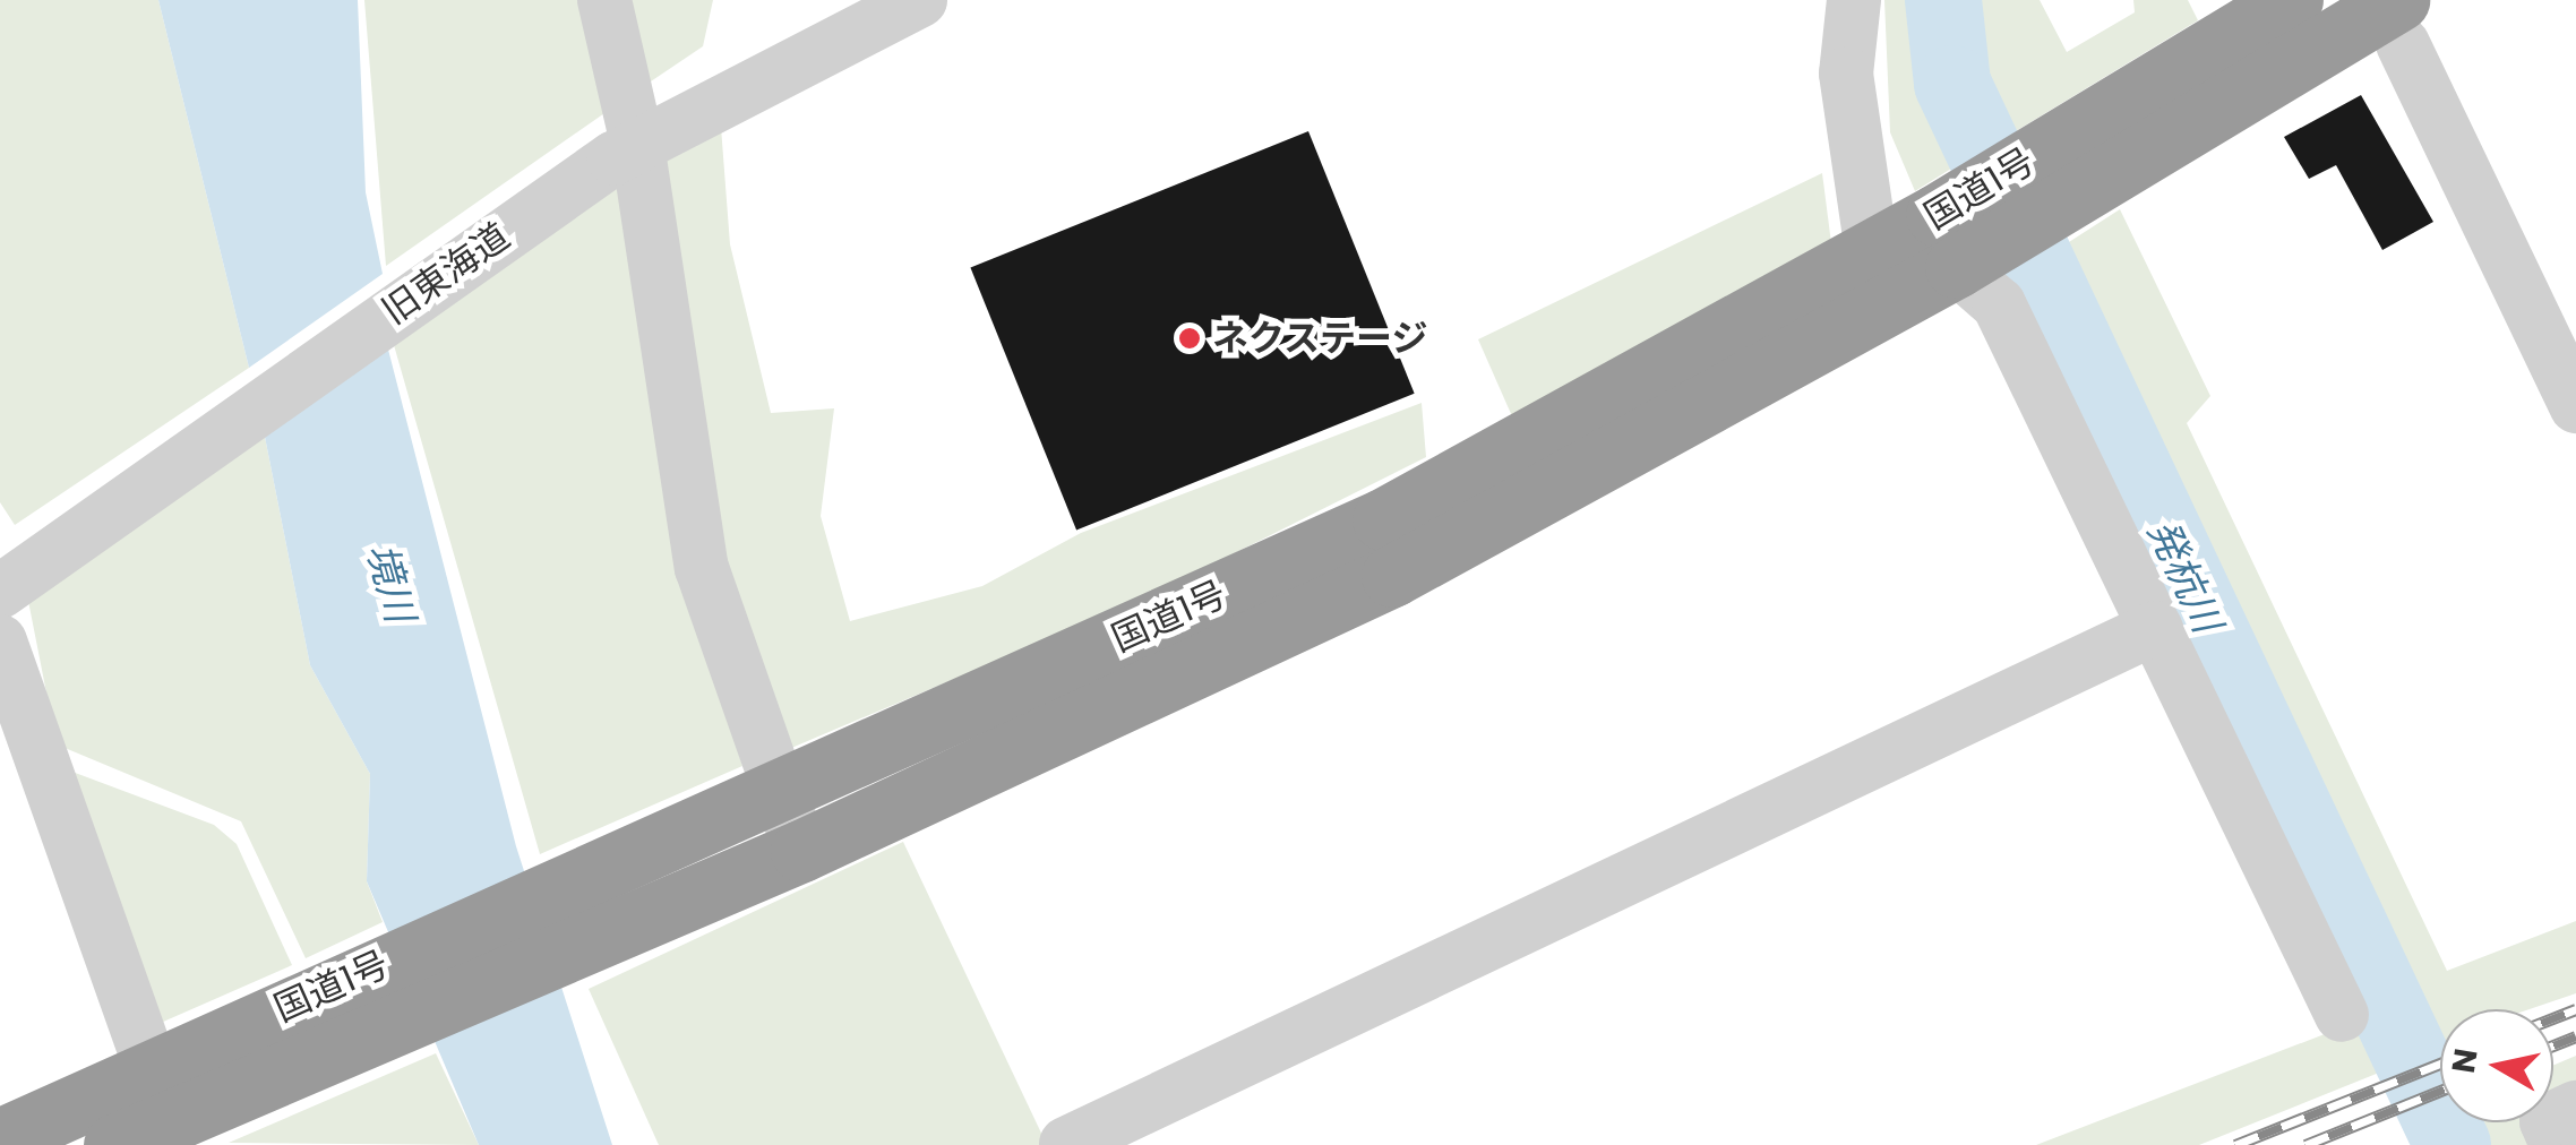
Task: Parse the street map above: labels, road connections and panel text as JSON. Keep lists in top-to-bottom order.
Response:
{
  "streets": {
    "highway": ["国道1号"],
    "street": ["旧東海道"]
  },
  "water": ["発杭川", "境川"],
  "places": ["ネクステージ"],
  "north": "left"
}
